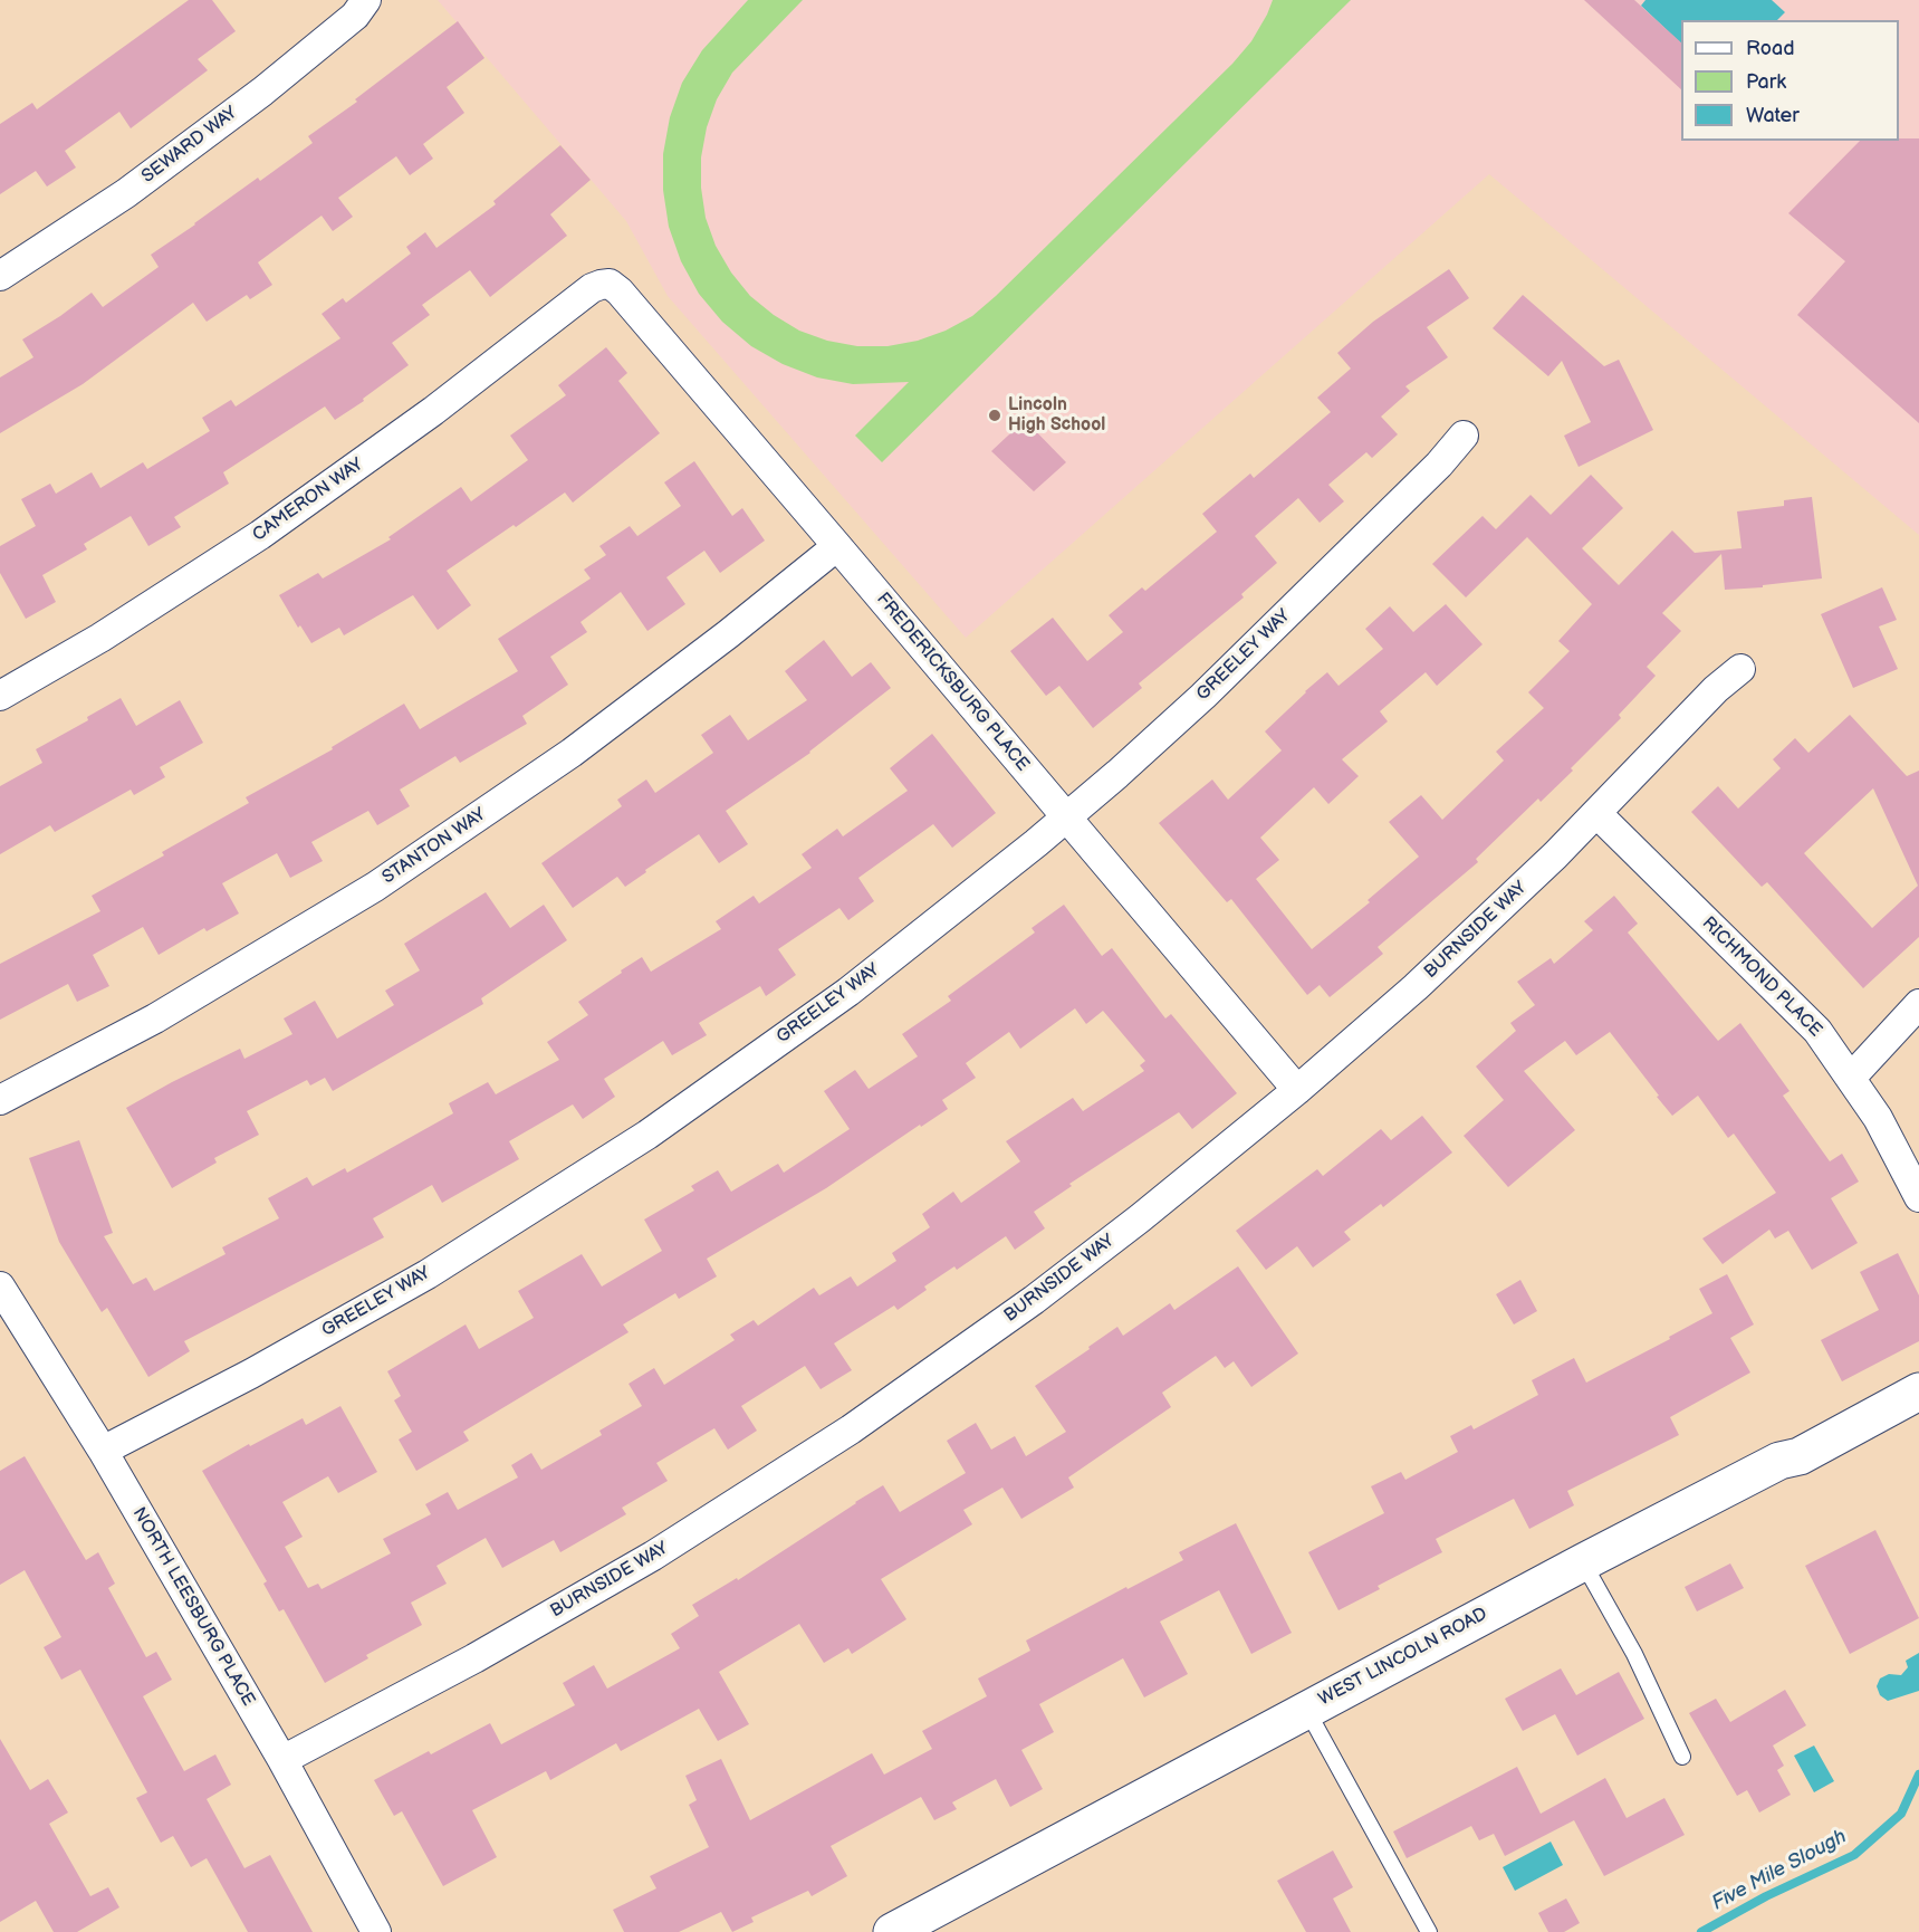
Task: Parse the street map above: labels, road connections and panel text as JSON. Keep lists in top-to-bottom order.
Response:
{
  "streets": {
    "street": [
      "SEWARD WAY",
      "CAMERON WAY",
      "GREELEY WAY",
      "FREDERICKSBURG PLACE",
      "STANTON WAY",
      "BURNSIDE WAY",
      "RICHMOND PLACE",
      "NORTH LEESBURG PLACE",
      "WEST LINCOLN ROAD"
    ]
  },
  "crossings": [
    ["CAMERON WAY", "FREDERICKSBURG PLACE"],
    ["GREELEY WAY", "FREDERICKSBURG PLACE"],
    ["GREELEY WAY", "NORTH LEESBURG PLACE"],
    ["FREDERICKSBURG PLACE", "STANTON WAY"],
    ["FREDERICKSBURG PLACE", "BURNSIDE WAY"],
    ["BURNSIDE WAY", "RICHMOND PLACE"],
    ["BURNSIDE WAY", "NORTH LEESBURG PLACE"]
  ],
  "water": ["Five Mile Slough"],
  "places": ["Lincoln High School"],
  "legend": ["Road", "Park", "Water"]
}
